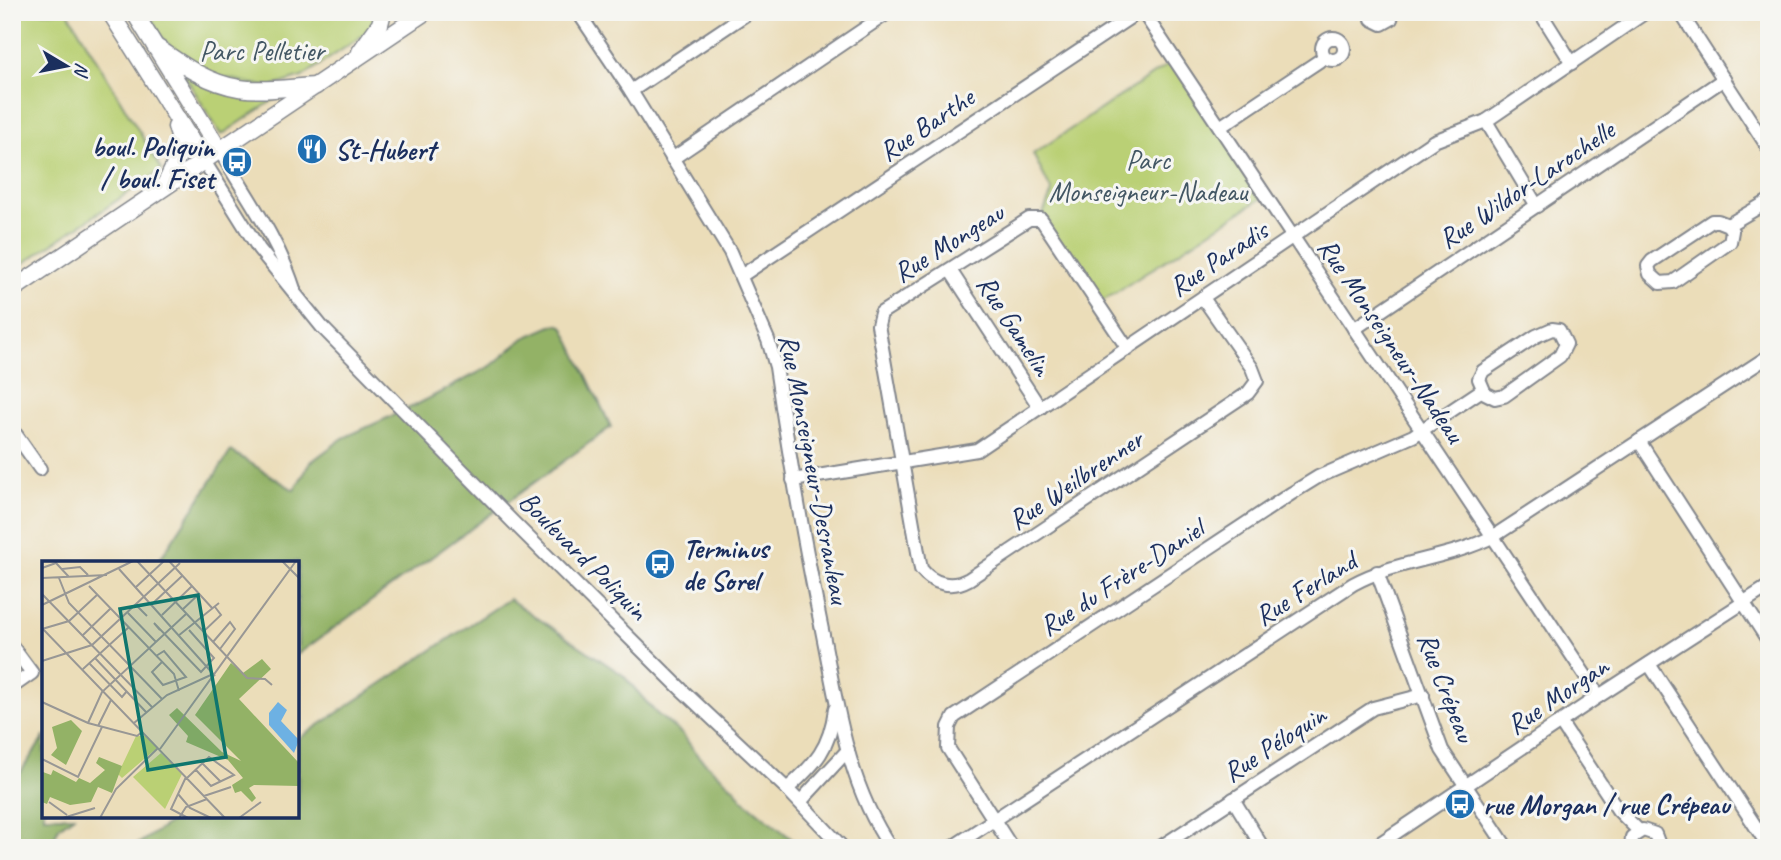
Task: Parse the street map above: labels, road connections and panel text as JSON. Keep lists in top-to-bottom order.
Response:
{
  "streets": {
    "main road": ["Boulevard Poliquin"],
    "street": [
      "Rue Barthe",
      "Rue Wildor-Larochelle",
      "Rue Mongeau",
      "Rue Paradis",
      "Rue Gamelin",
      "Rue Monseigneur-Nadeau",
      "Rue Monseigneur-Desranleau",
      "Rue Weilbrenner",
      "Rue du Frère-Daniel",
      "Rue Ferland",
      "Rue Crépeau",
      "Rue Morgan",
      "Rue Péloquin"
    ]
  },
  "crossings": [
    ["Rue Barthe", "Rue Monseigneur-Nadeau"],
    ["Rue Barthe", "Rue Monseigneur-Desranleau"],
    ["Rue Wildor-Larochelle", "Rue Monseigneur-Nadeau"],
    ["Rue Mongeau", "Rue Paradis"],
    ["Rue Mongeau", "Rue Gamelin"],
    ["Rue Mongeau", "Rue Weilbrenner"],
    ["Rue Paradis", "Rue Gamelin"],
    ["Rue Paradis", "Rue Monseigneur-Nadeau"],
    ["Rue Paradis", "Rue Monseigneur-Desranleau"],
    ["Rue Paradis", "Rue Weilbrenner"],
    ["Rue Monseigneur-Nadeau", "Rue du Frère-Daniel"],
    ["Rue Monseigneur-Nadeau", "Rue Ferland"],
    ["Rue Monseigneur-Nadeau", "Rue Morgan"],
    ["Rue du Frère-Daniel", "Rue Ferland"],
    ["Rue Ferland", "Rue Crépeau"],
    ["Rue Crépeau", "Rue Morgan"],
    ["Rue Crépeau", "Rue Péloquin"]
  ],
  "parks": ["Parc Pelletier", "Parc Monseigneur-Nadeau"],
  "places": {
    "restaurant": ["St-Hubert"],
    "bus stop": ["boul. Poliquin / boul. Fiset", "Terminus de Sorel", "rue Morgan / rue Crépeau"]
  },
  "north": "right"
}
